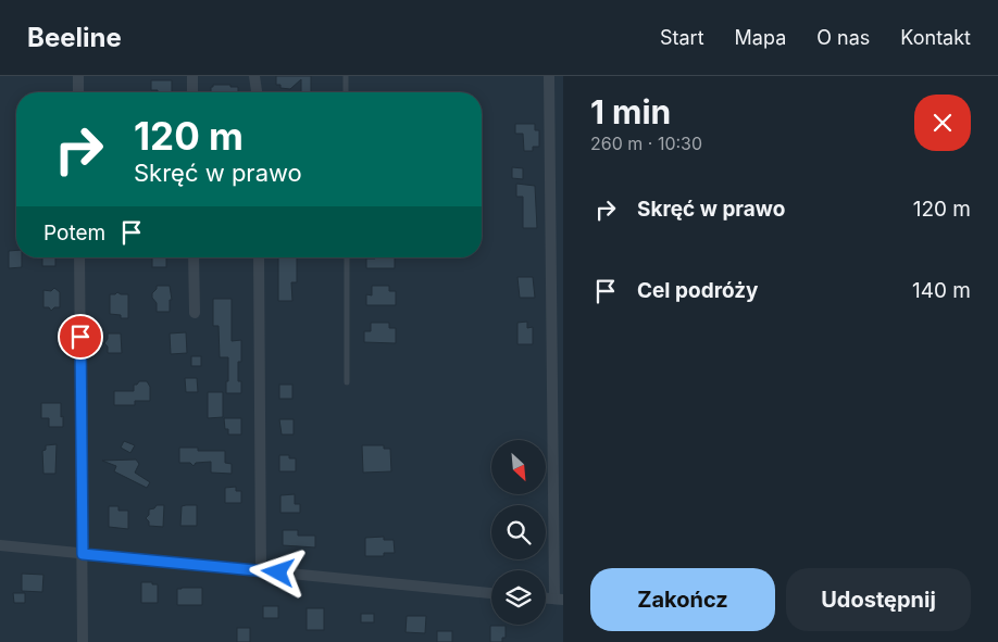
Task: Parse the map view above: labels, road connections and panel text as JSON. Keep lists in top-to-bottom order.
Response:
{
  "north": "bottom right",
  "page": {
    "header": "Beeline",
    "nav": [
      "Start",
      "Mapa",
      "O nas",
      "Kontakt"
    ],
    "heading": ["1 min", "260 m · 10:30"],
    "turn": ["120 m", "Skręć w prawo"],
    "list": [
      {
        "name": "Skręć w prawo",
        "value": "120 m"
      },
      {
        "name": "Cel podróży",
        "value": "140 m"
      }
    ],
    "then": "Potem",
    "buttons": ["Zakończ", "Udostępnij"]
  }
}
